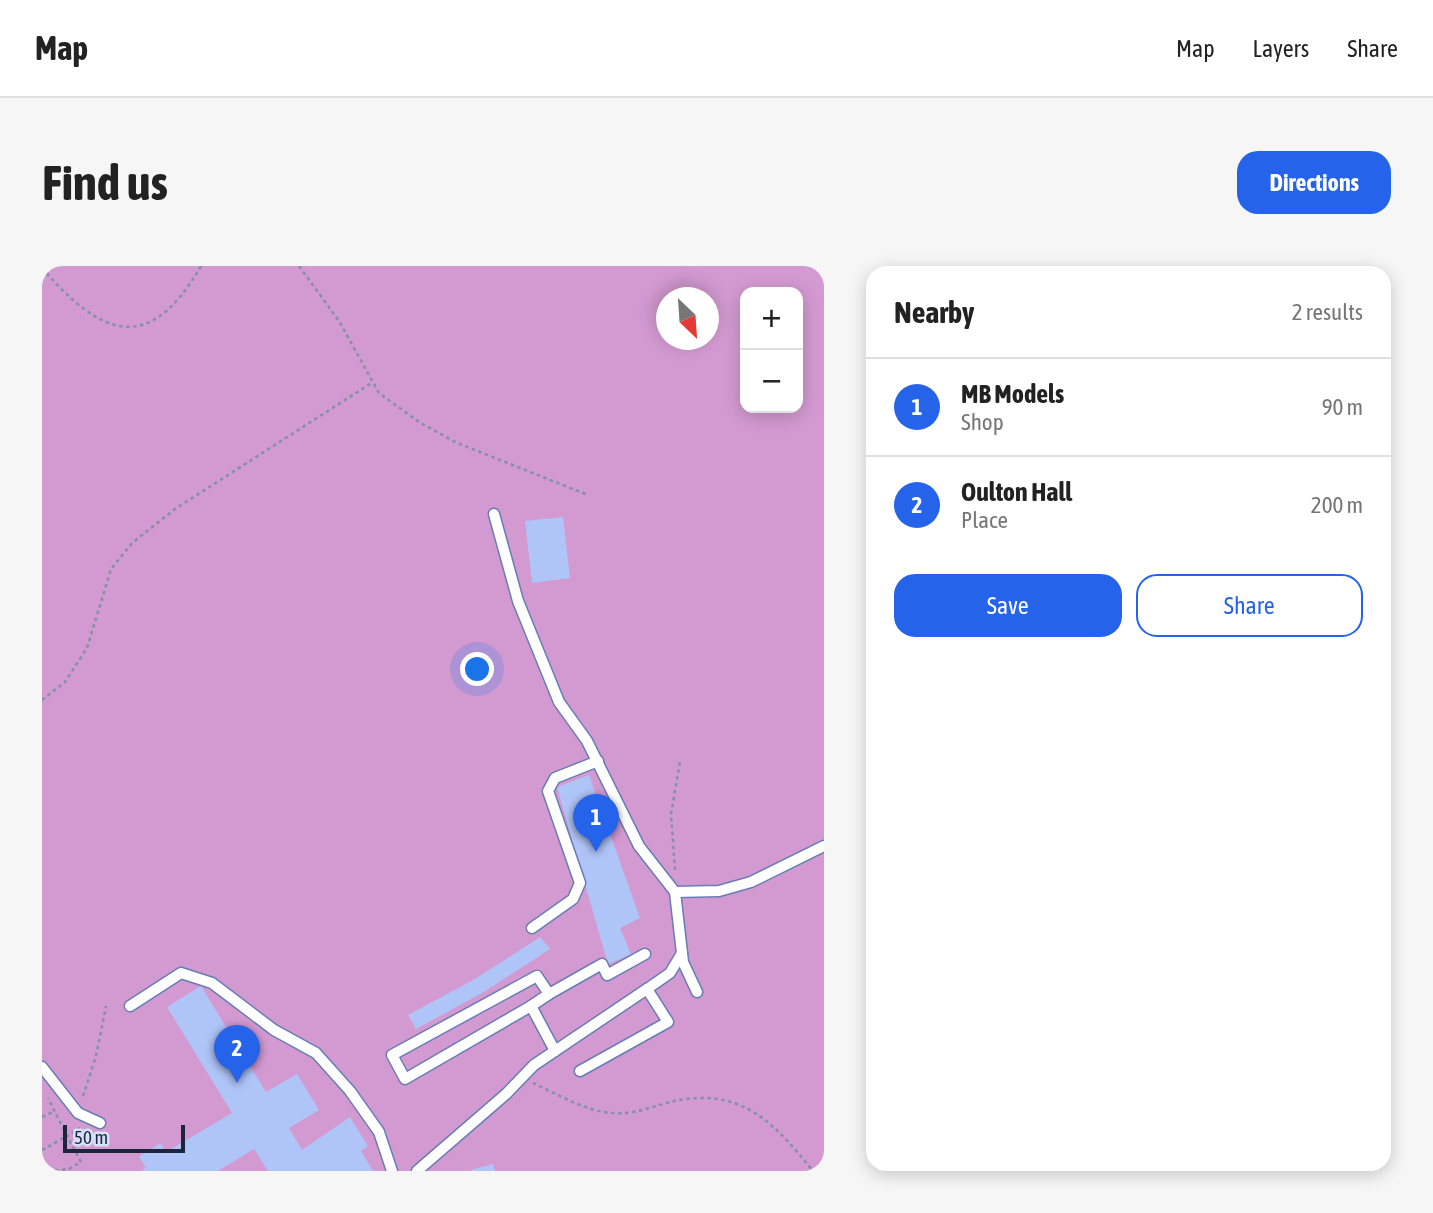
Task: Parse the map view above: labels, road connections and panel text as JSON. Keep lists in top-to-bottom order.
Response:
{
  "scale_bar": "50 m",
  "north": "bottom right",
  "page": {
    "header": "Map",
    "nav": ["Map", "Layers", "Share"],
    "buttons": [
      "Directions",
      ["Save", "Share"]
    ],
    "title": "Find us",
    "heading": ["Nearby", "2 results"],
    "map_buttons": ["+", "−"],
    "list": [
      {
        "mark": "1",
        "name": "MB Models",
        "note": "Shop",
        "value": "90 m"
      },
      {
        "mark": "2",
        "name": "Oulton Hall",
        "note": "Place",
        "value": "200 m"
      }
    ],
    "pins": ["1", "2"],
    "scale": "50 m"
  }
}
